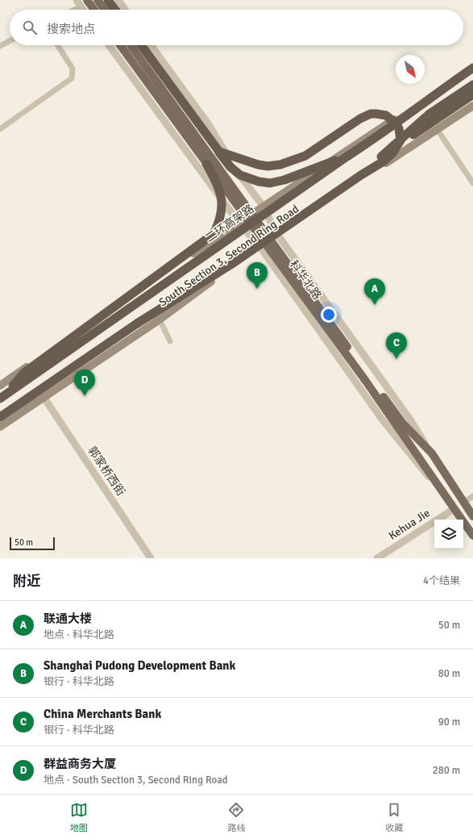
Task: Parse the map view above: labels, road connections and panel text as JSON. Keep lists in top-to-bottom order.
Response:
{
  "streets": {
    "highway": ["二环高架路"],
    "main road": ["South Section 3, Second Ring Road", "科华北路"],
    "street": ["郭家桥西街", "Kehua Jie"]
  },
  "crossings": [
    ["二环高架路", "South Section 3, Second Ring Road"],
    ["South Section 3, Second Ring Road", "郭家桥西街"],
    ["科华北路", "Kehua Jie"]
  ],
  "scale_bar": "50 m",
  "north": "bottom right",
  "page": {
    "search": "搜索地点",
    "pins": [
      "B",
      "A",
      "C",
      "D"
    ],
    "scale": "50 m",
    "heading": ["附近", "4个结果"],
    "list": [
      {
        "mark": "A",
        "name": "联通大楼",
        "note": "地点 · 科华北路",
        "value": "50 m"
      },
      {
        "mark": "B",
        "name": "Shanghai Pudong Development Bank",
        "note": "银行 · 科华北路",
        "value": "80 m"
      },
      {
        "mark": "C",
        "name": "China Merchants Bank",
        "note": "银行 · 科华北路",
        "value": "90 m"
      },
      {
        "mark": "D",
        "name": "群益商务大厦",
        "note": "地点 · South Section 3, Second Ring Road",
        "value": "280 m"
      }
    ],
    "nav": ["地图", "路线", "收藏"]
  }
}
